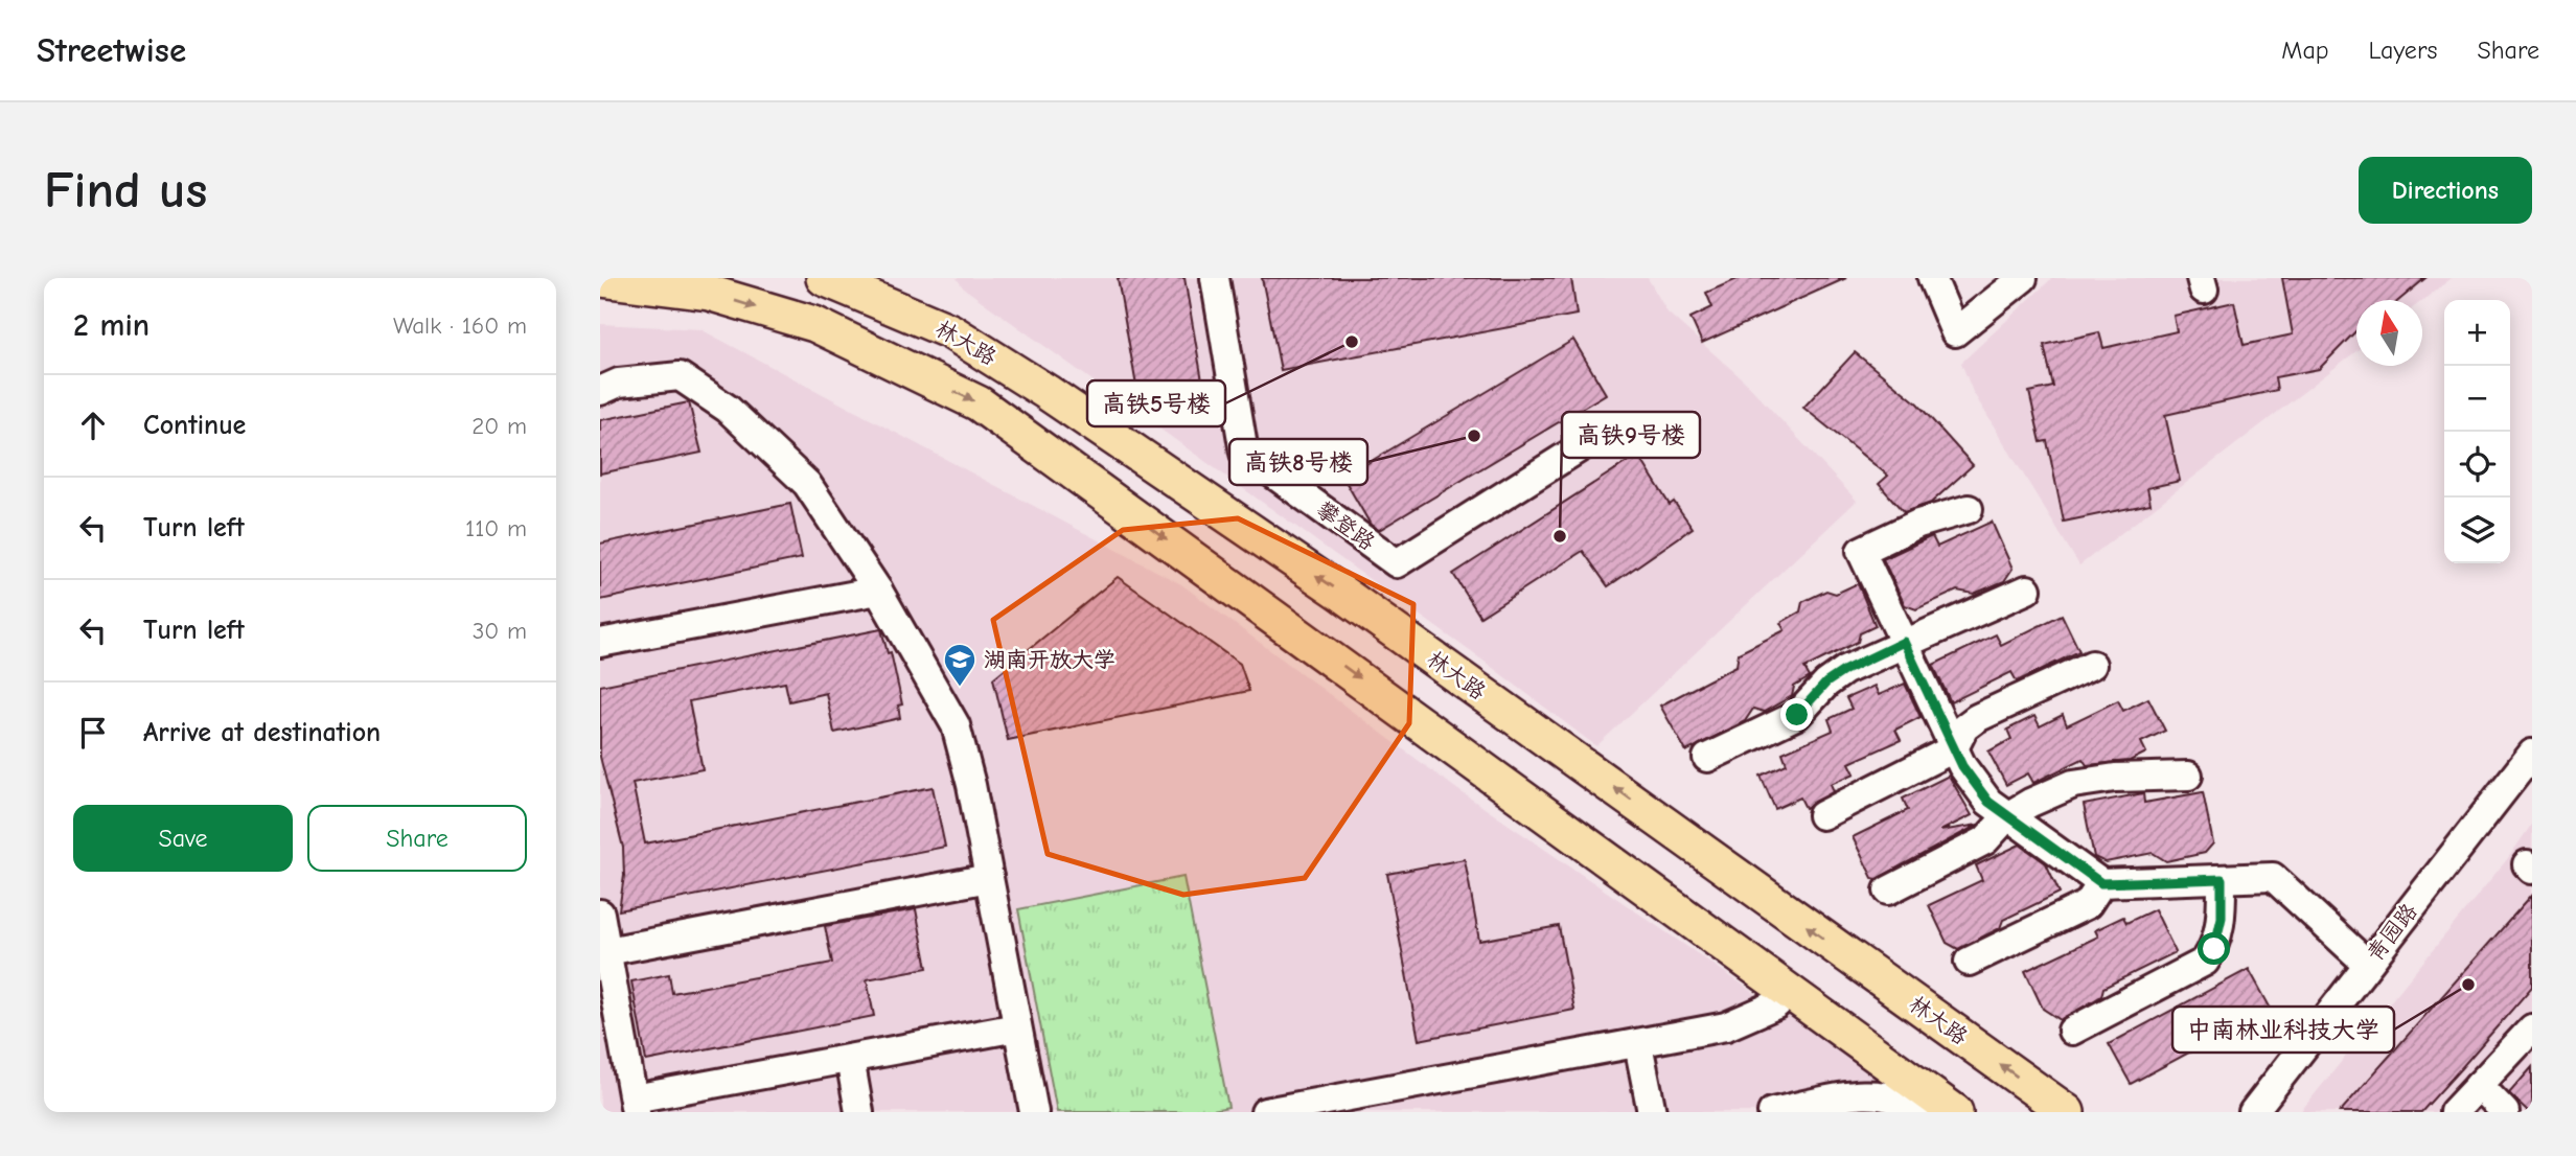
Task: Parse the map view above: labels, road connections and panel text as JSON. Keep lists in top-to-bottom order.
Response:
{
  "streets": {
    "main road": ["林大路"],
    "street": ["攀登路", "青园路"]
  },
  "places": {
    "other": [
      "高铁5号楼",
      "高铁8号楼",
      "高铁9号楼",
      "中南林业科技大学"
    ],
    "school or university": ["湖南开放大学"]
  },
  "north": "top",
  "page": {
    "header": "Streetwise",
    "nav": ["Map", "Layers", "Share"],
    "buttons": [
      "Directions",
      ["Save", "Share"]
    ],
    "title": "Find us",
    "heading": ["2 min", "Walk · 160 m"],
    "map_buttons": ["+", "−"],
    "list": [
      ["Continue", "20 m"],
      ["Turn left", "110 m"],
      ["Turn left", "30 m"],
      "Arrive at destination"
    ]
  }
}
